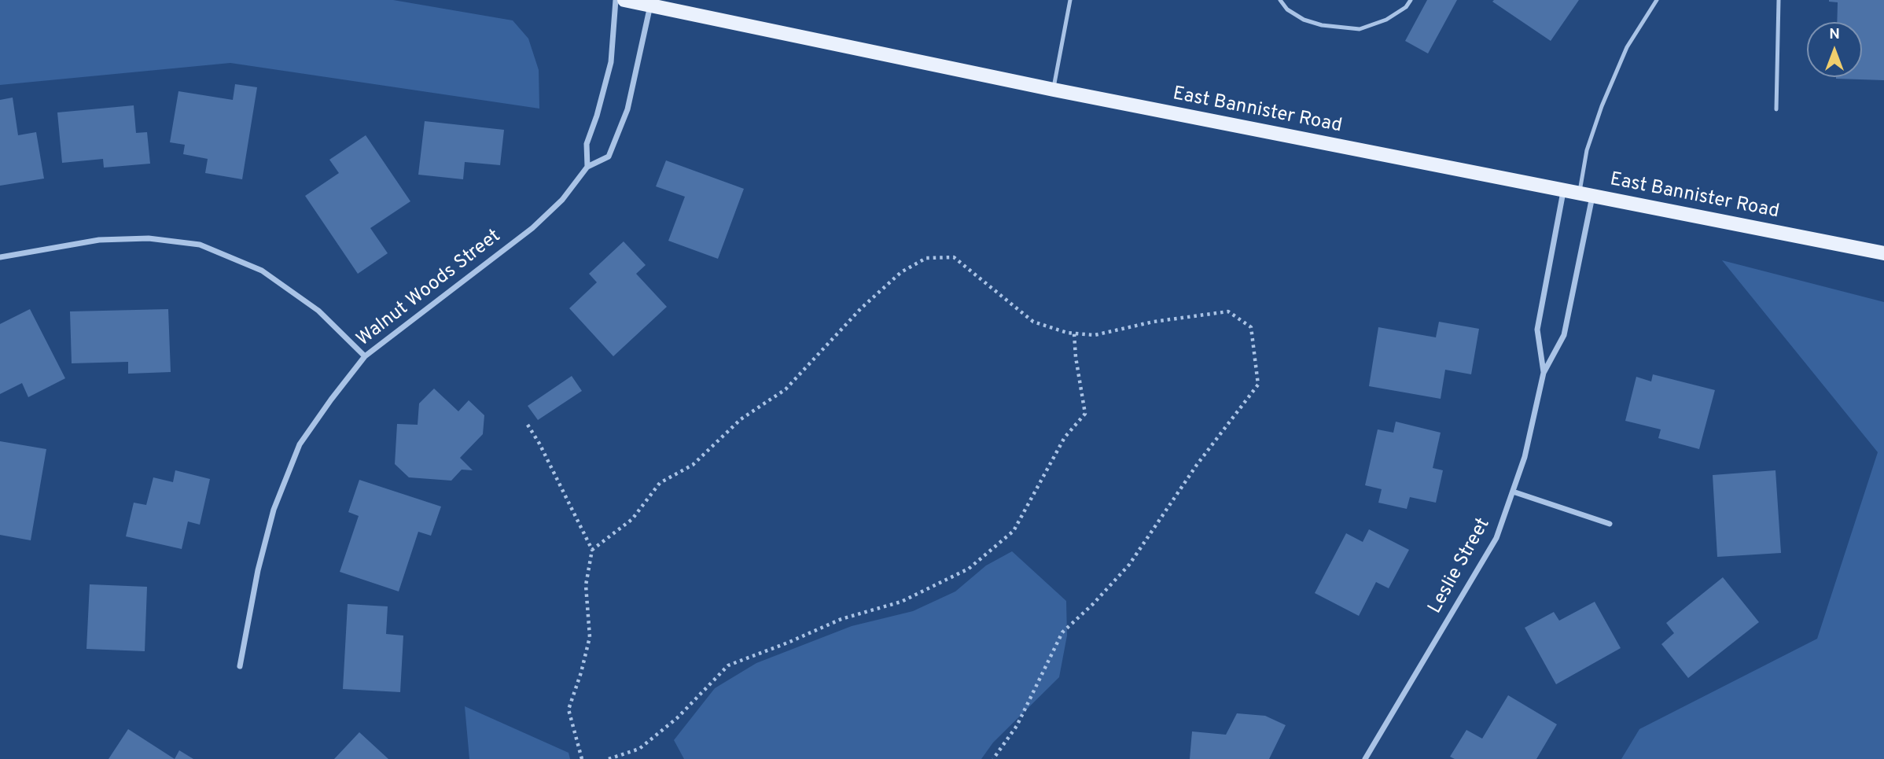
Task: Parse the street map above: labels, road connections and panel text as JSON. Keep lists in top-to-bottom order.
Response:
{
  "streets": {
    "main road": ["East Bannister Road"],
    "street": ["Walnut Woods Street", "Leslie Street"]
  },
  "crossings": [
    ["East Bannister Road", "Walnut Woods Street"],
    ["East Bannister Road", "Leslie Street"]
  ],
  "north": "top"
}
